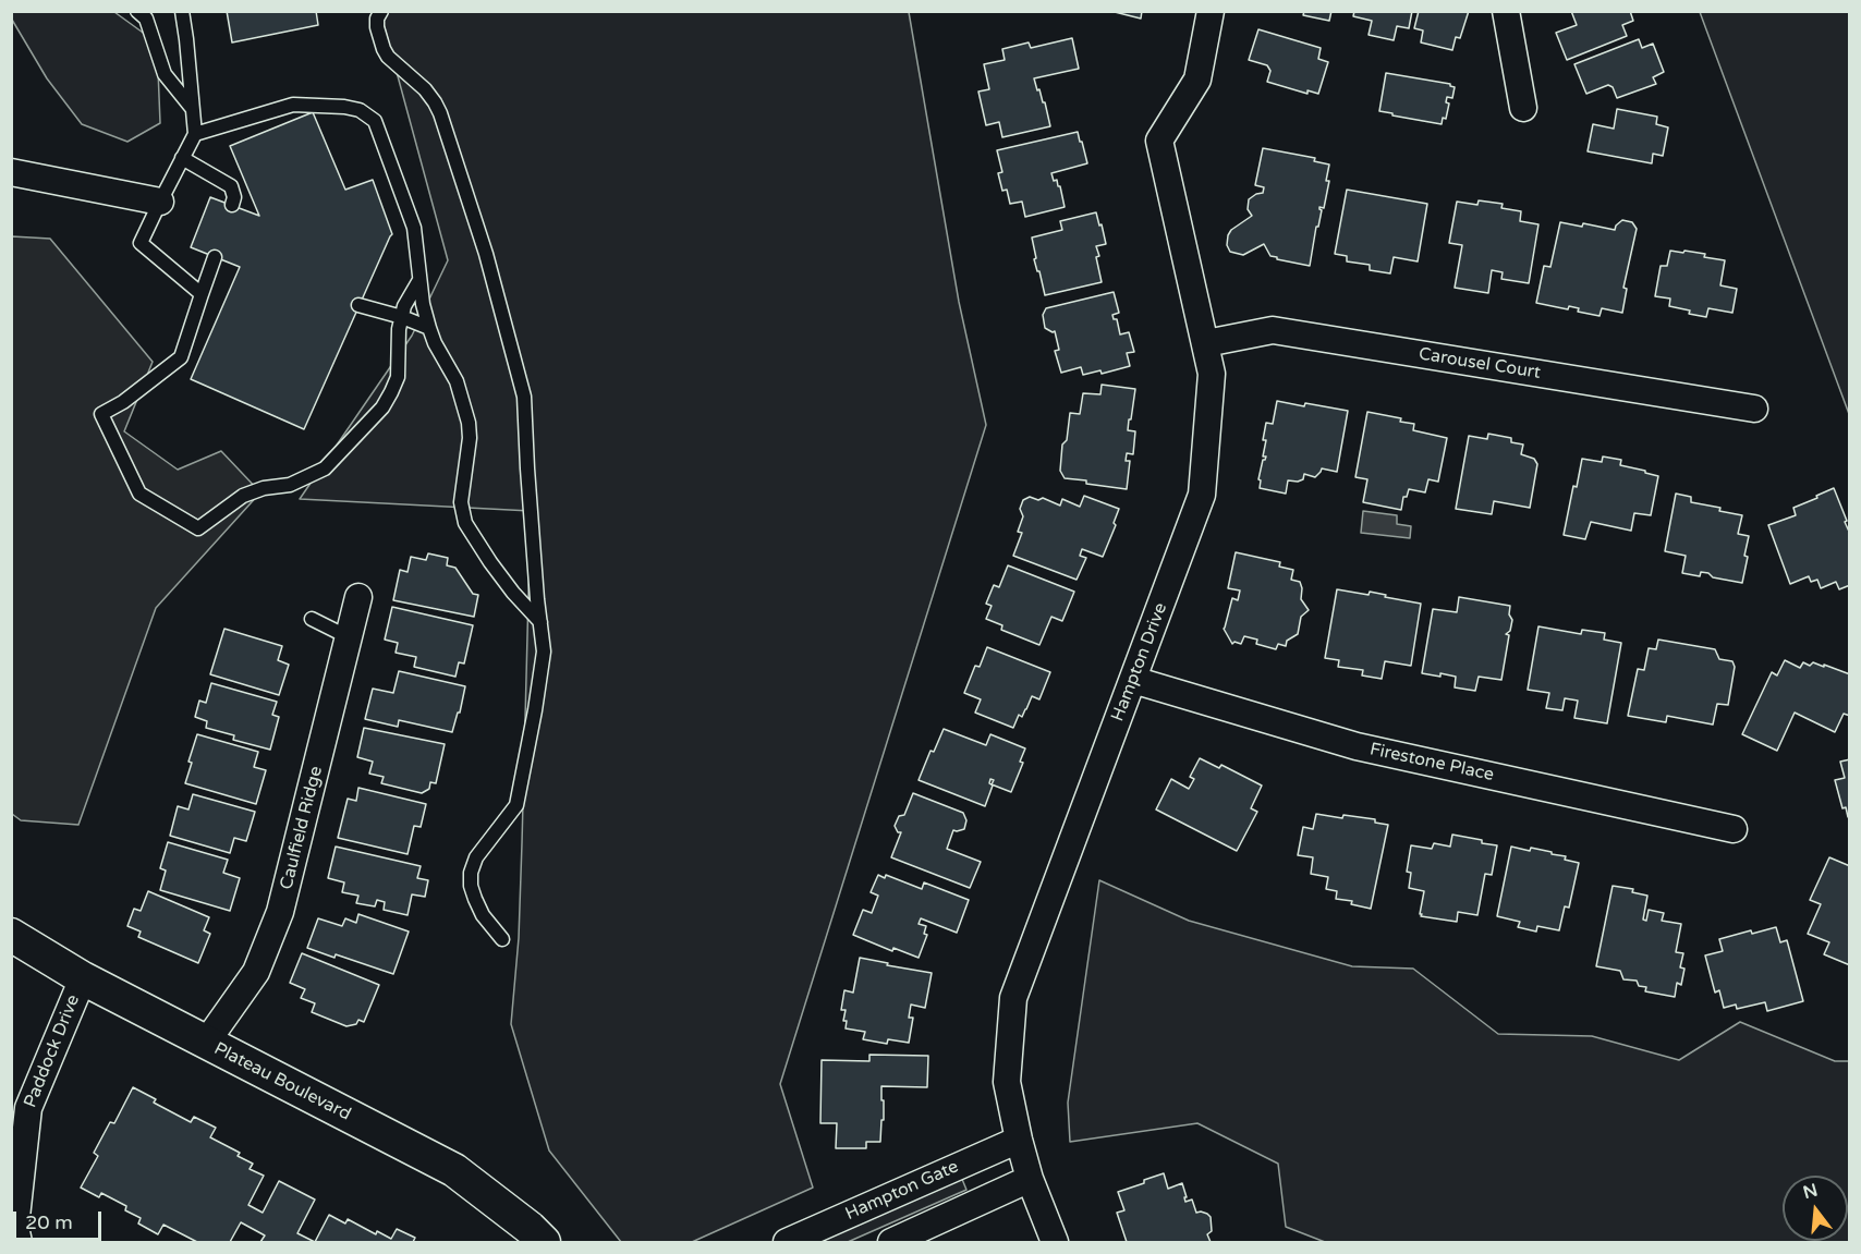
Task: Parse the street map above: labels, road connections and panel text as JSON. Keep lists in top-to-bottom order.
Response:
{
  "streets": {
    "street": [
      "Carousel Court",
      "Hampton Drive",
      "Firestone Place",
      "Caulfield Ridge",
      "Paddock Drive",
      "Plateau Boulevard",
      "Hampton Gate"
    ]
  },
  "crossings": [
    ["Carousel Court", "Hampton Drive"],
    ["Hampton Drive", "Firestone Place"],
    ["Hampton Drive", "Hampton Gate"],
    ["Caulfield Ridge", "Plateau Boulevard"],
    ["Paddock Drive", "Plateau Boulevard"]
  ],
  "scale_bar": "20 m",
  "north": "top"
}
